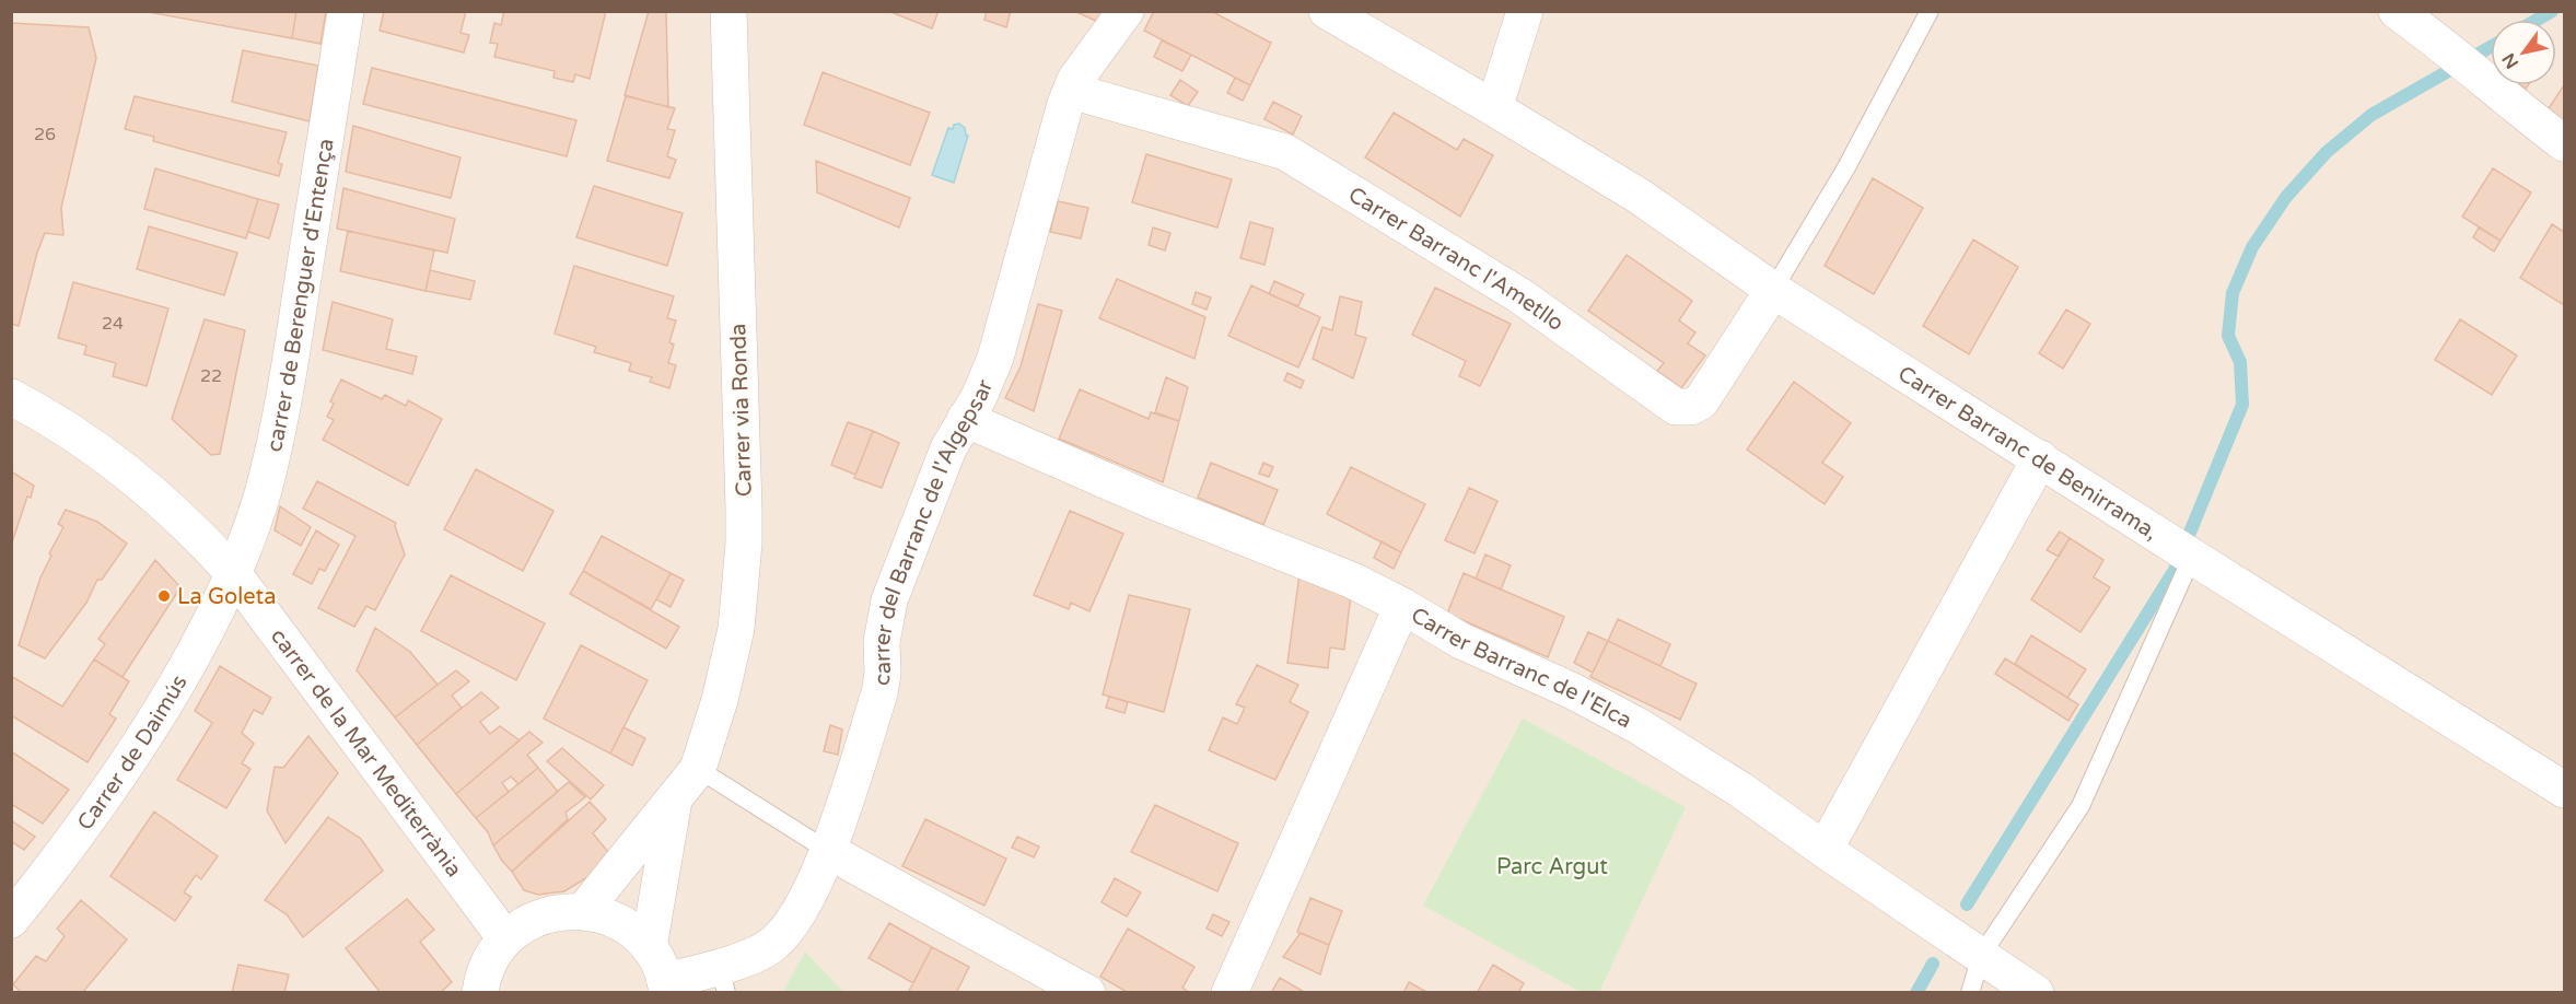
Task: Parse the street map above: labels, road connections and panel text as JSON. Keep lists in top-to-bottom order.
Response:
{
  "streets": {
    "street": [
      "Carrer Barranc l'Ametllo",
      "carrer de Berenguer d'Entença",
      "Carrer via Ronda",
      "Carrer Barranc de Benirrama,",
      "carrer del Barranc de l'Algepsar",
      "Carrer Barranc de l'Elca",
      "Carrer de Daimús",
      "carrer de la Mar Mediterrània"
    ]
  },
  "crossings": [
    ["Carrer Barranc l'Ametllo", "Carrer Barranc de Benirrama,"],
    ["Carrer Barranc l'Ametllo", "carrer del Barranc de l'Algepsar"],
    ["carrer de Berenguer d'Entença", "Carrer de Daimús"],
    ["carrer de Berenguer d'Entença", "carrer de la Mar Mediterrània"],
    ["carrer del Barranc de l'Algepsar", "Carrer Barranc de l'Elca"],
    ["Carrer de Daimús", "carrer de la Mar Mediterrània"]
  ],
  "parks": ["Parc Argut"],
  "places": ["La Goleta"],
  "house_numbers": ["26", "24", "22"],
  "north": "bottom left"
}
